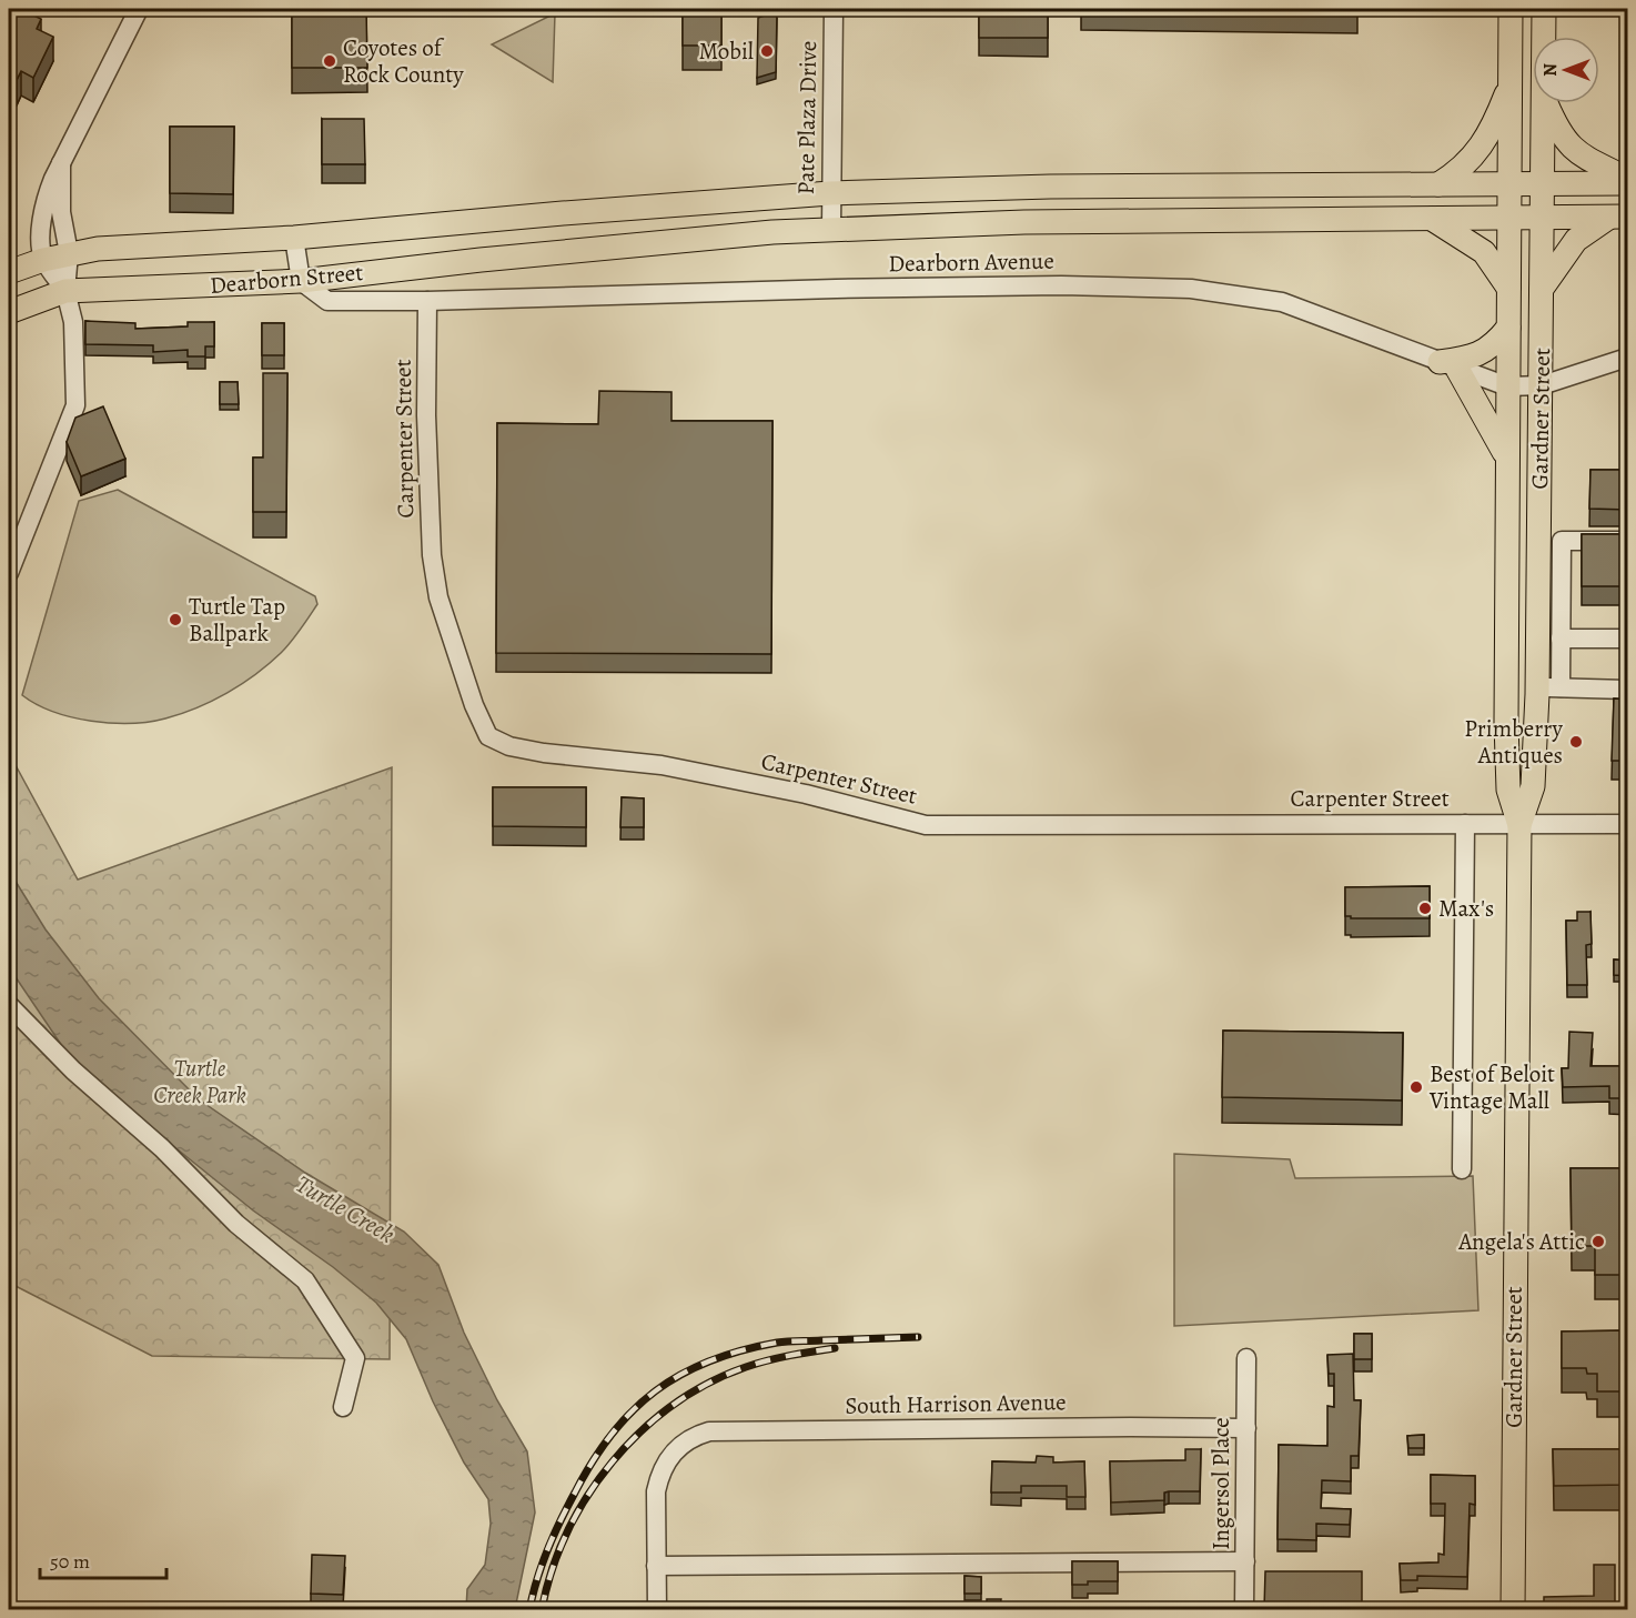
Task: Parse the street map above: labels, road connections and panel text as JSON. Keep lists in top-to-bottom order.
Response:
{
  "streets": {
    "main road": ["Dearborn Street", "Gardner Street"],
    "street": [
      "Pate Plaza Drive",
      "Dearborn Avenue",
      "Carpenter Street",
      "South Harrison Avenue",
      "Ingersol Place"
    ]
  },
  "crossings": [
    ["Pate Plaza Drive", "Dearborn Street"],
    ["Dearborn Avenue", "Dearborn Street"],
    ["Dearborn Avenue", "Gardner Street"],
    ["Dearborn Avenue", "Carpenter Street"],
    ["Dearborn Street", "Gardner Street"],
    ["Gardner Street", "Carpenter Street"],
    ["South Harrison Avenue", "Ingersol Place"]
  ],
  "water": ["Turtle Creek"],
  "parks": ["Turtle Creek Park"],
  "places": [
    "Mobil",
    "Coyotes of Rock County",
    "Turtle Tap Ballpark",
    "Primberry Antiques",
    "Max's",
    "Best of Beloit Vintage Mall",
    "Angela's Attic"
  ],
  "scale_bar": "50 m",
  "north": "left"
}
